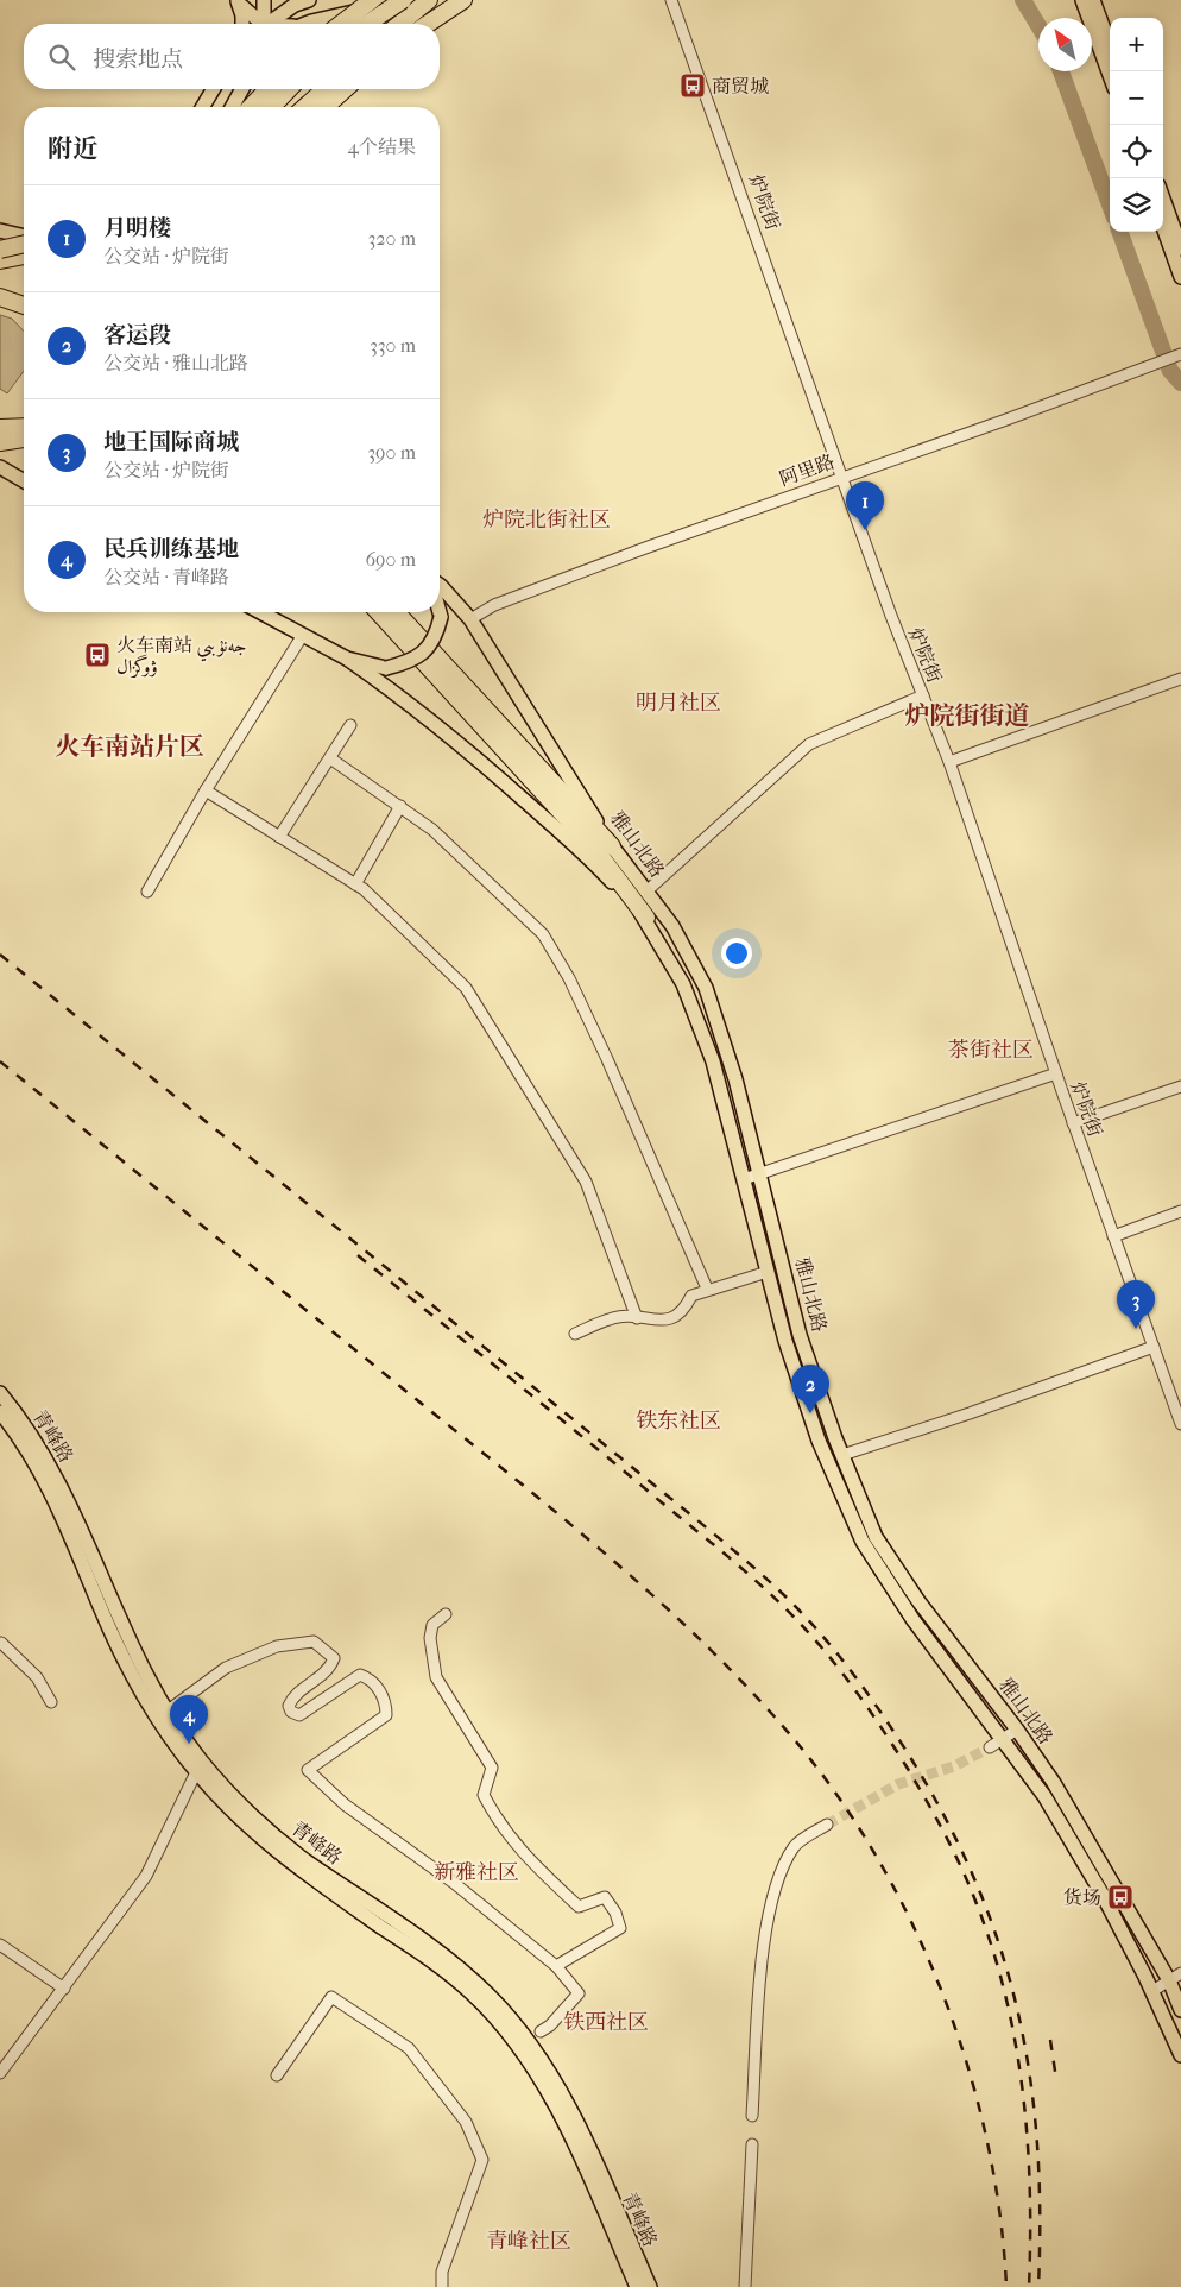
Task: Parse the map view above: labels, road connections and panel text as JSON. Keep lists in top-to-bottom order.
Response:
{
  "streets": {
    "highway": ["雅山北路"],
    "main road": ["青峰路"],
    "street": ["炉院街", "阿里路"]
  },
  "crossings": [
    ["炉院街", "阿里路"],
    ["阿里路", "雅山北路"]
  ],
  "districts": [
    "炉院北街社区",
    "明月社区",
    "炉院街街道",
    "火车南站片区",
    "茶街社区",
    "铁东社区",
    "新雅社区",
    "铁西社区",
    "青峰社区"
  ],
  "places": {
    "bus stop": ["商贸城", "火车南站 جەنۇبىي ۋوگزال", "货场"]
  },
  "north": "top left",
  "page": {
    "map_buttons": ["+", "−"],
    "search": "搜索地点",
    "heading": ["附近", "4个结果"],
    "list": [
      {
        "mark": "1",
        "name": "月明楼",
        "note": "公交站 · 炉院街",
        "value": "320 m"
      },
      {
        "mark": "2",
        "name": "客运段",
        "note": "公交站 · 雅山北路",
        "value": "330 m"
      },
      {
        "mark": "3",
        "name": "地王国际商城",
        "note": "公交站 · 炉院街",
        "value": "390 m"
      },
      {
        "mark": "4",
        "name": "民兵训练基地",
        "note": "公交站 · 青峰路",
        "value": "690 m"
      }
    ],
    "pins": [
      "1",
      "3",
      "2",
      "4"
    ]
  }
}
